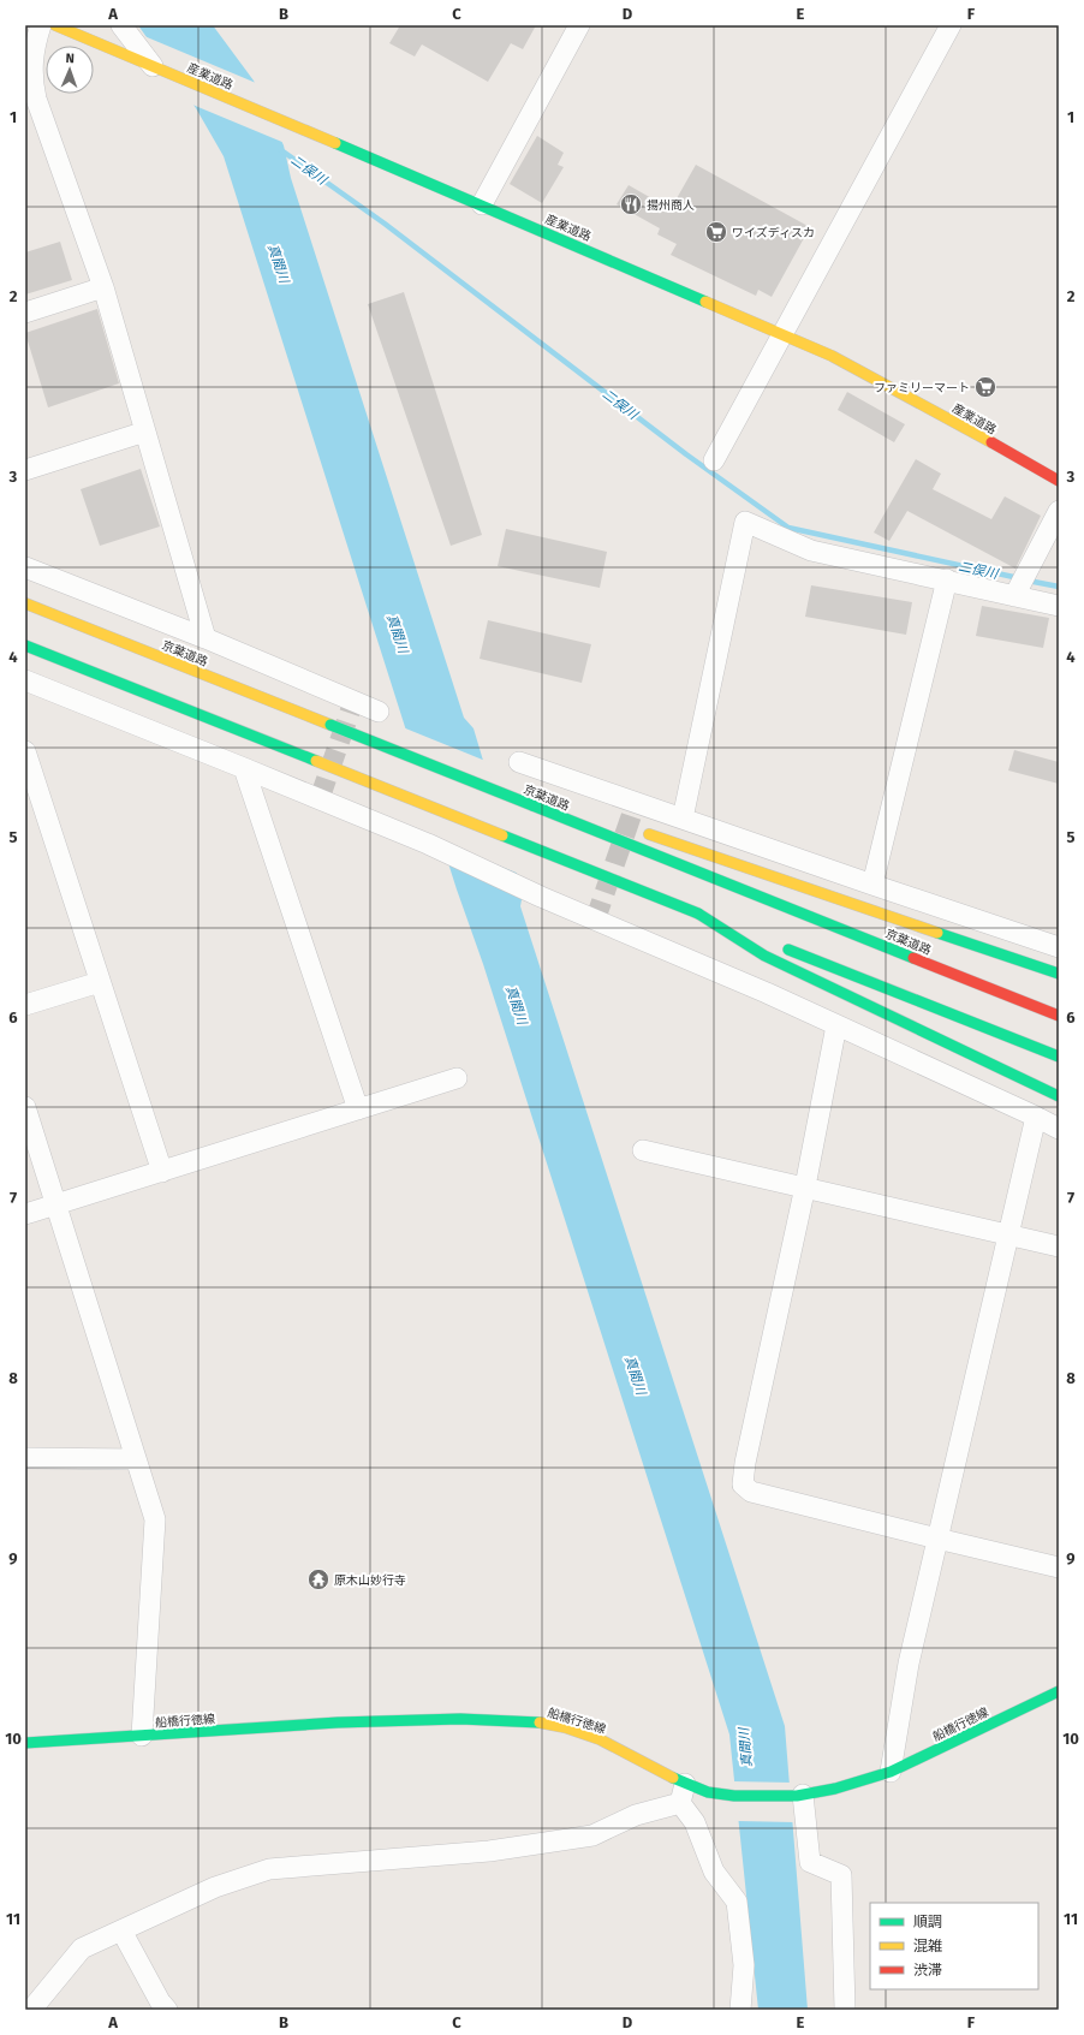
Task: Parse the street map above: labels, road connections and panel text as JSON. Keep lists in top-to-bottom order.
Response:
{
  "streets": {
    "main road": ["産業道路", "京葉道路", "船橋行徳線"]
  },
  "water": ["二俣川", "真間川"],
  "places": {
    "restaurant": ["揚州商人"],
    "supermarket": ["ワイズディスカ", "ファミリーマート"],
    "temple": ["原木山妙行寺"]
  },
  "legend": ["順調", "混雑", "渋滞"],
  "north": "top",
  "grid": {
    "columns": [
      "A",
      "B",
      "C",
      "D",
      "E",
      "F"
    ],
    "rows": [
      "1",
      "2",
      "3",
      "4",
      "5",
      "6",
      "7",
      "8",
      "9",
      "10",
      "11"
    ]
  }
}
